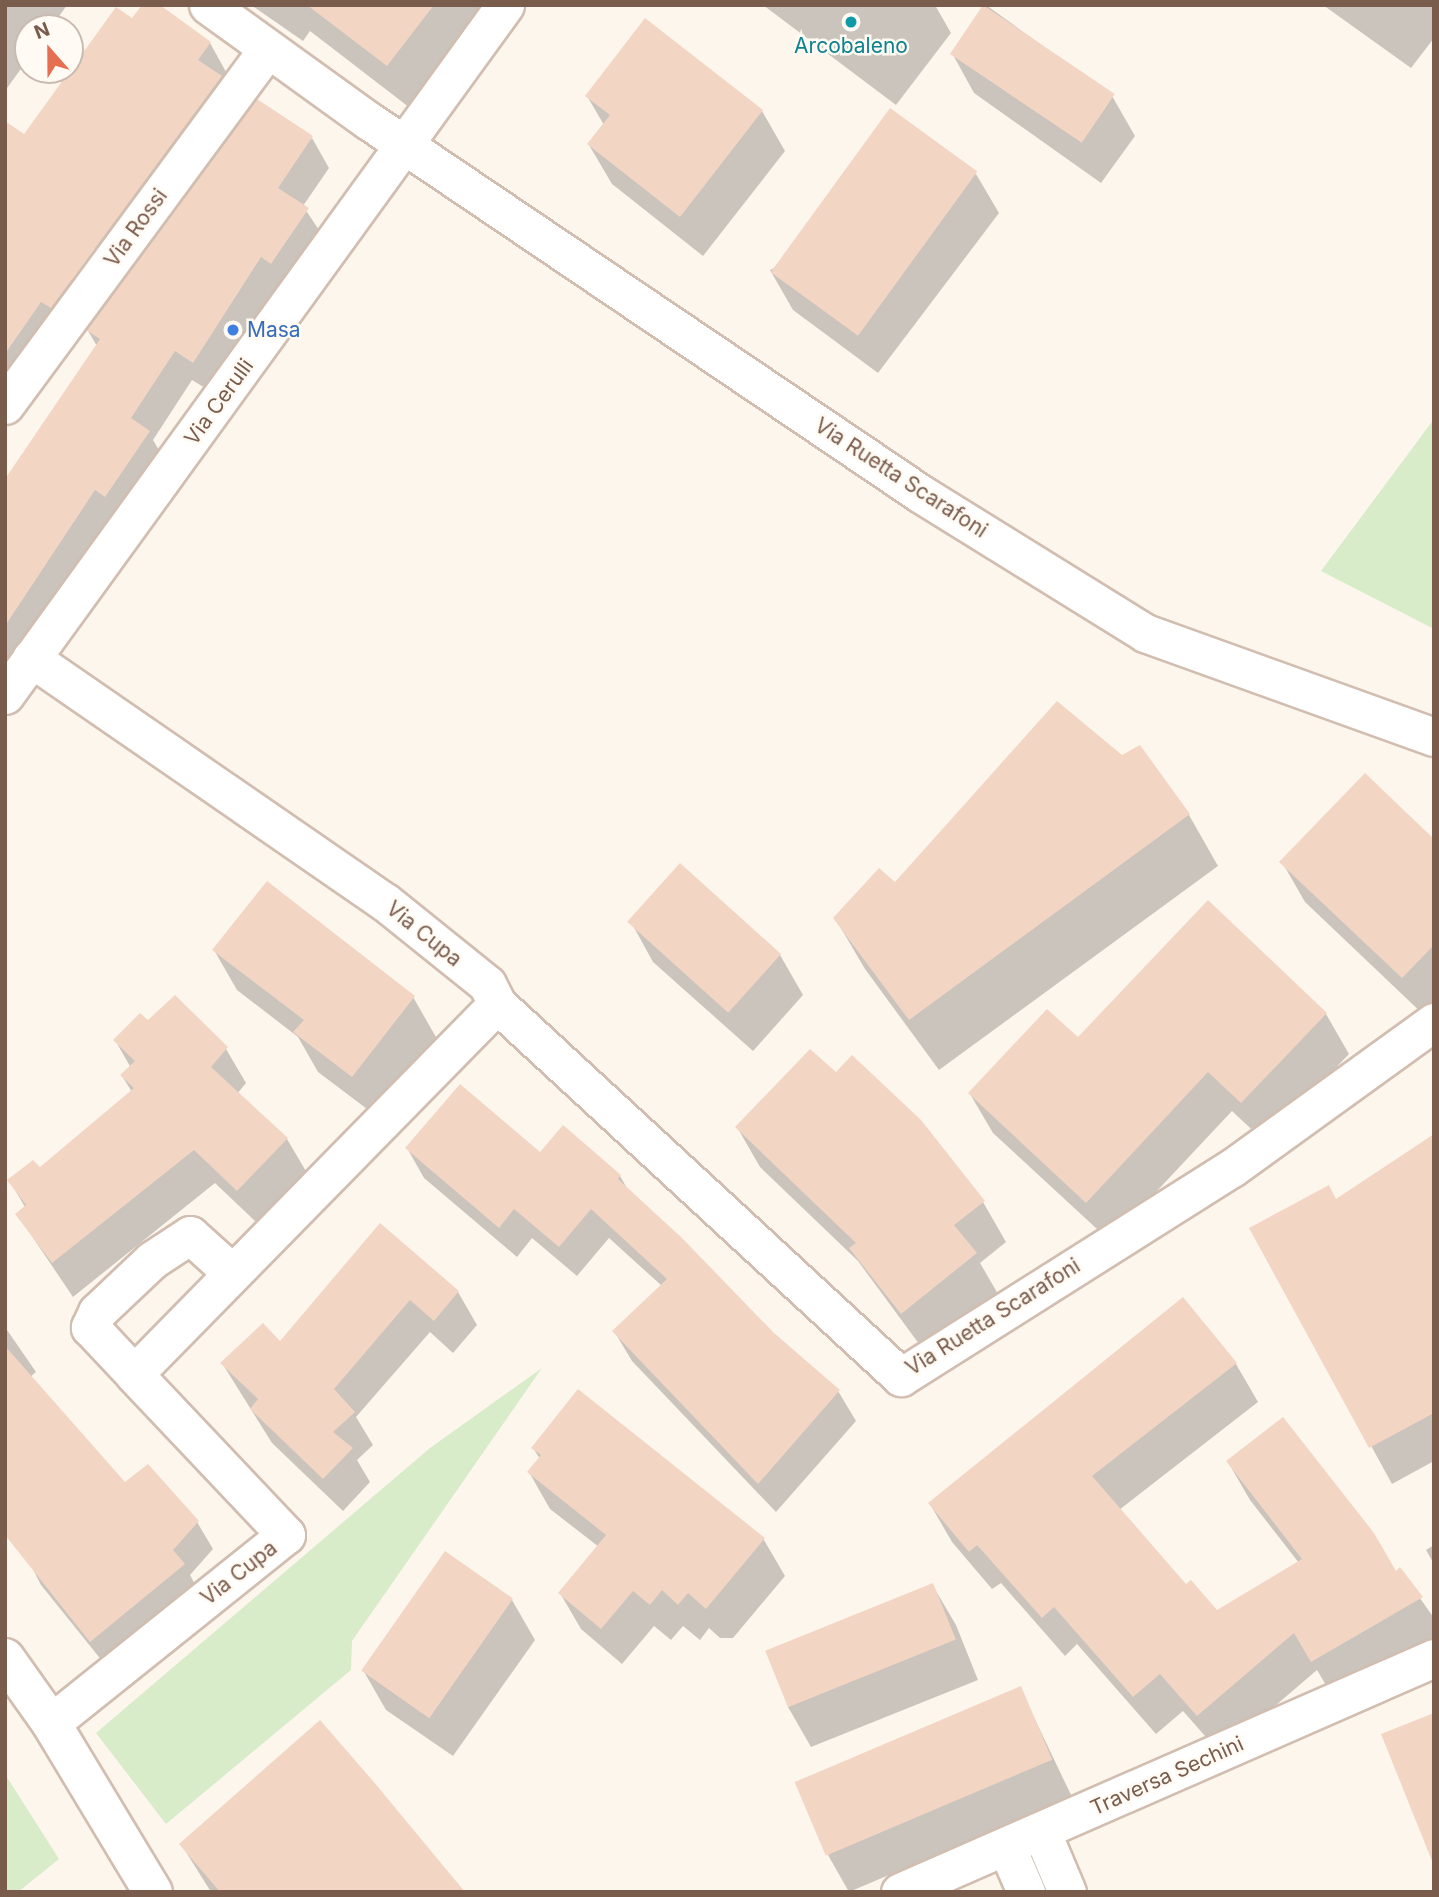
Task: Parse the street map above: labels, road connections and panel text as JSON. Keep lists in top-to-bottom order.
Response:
{
  "streets": {
    "street": [
      "Via Rossi",
      "Via Cerulli",
      "Via Ruetta Scarafoni",
      "Via Cupa",
      "Traversa Sechini"
    ]
  },
  "crossings": [
    ["Via Rossi", "Via Ruetta Scarafoni"],
    ["Via Cerulli", "Via Ruetta Scarafoni"],
    ["Via Cerulli", "Via Cupa"],
    ["Via Ruetta Scarafoni", "Via Cupa"]
  ],
  "places": ["Arcobaleno", "Masa"],
  "north": "top"
}
